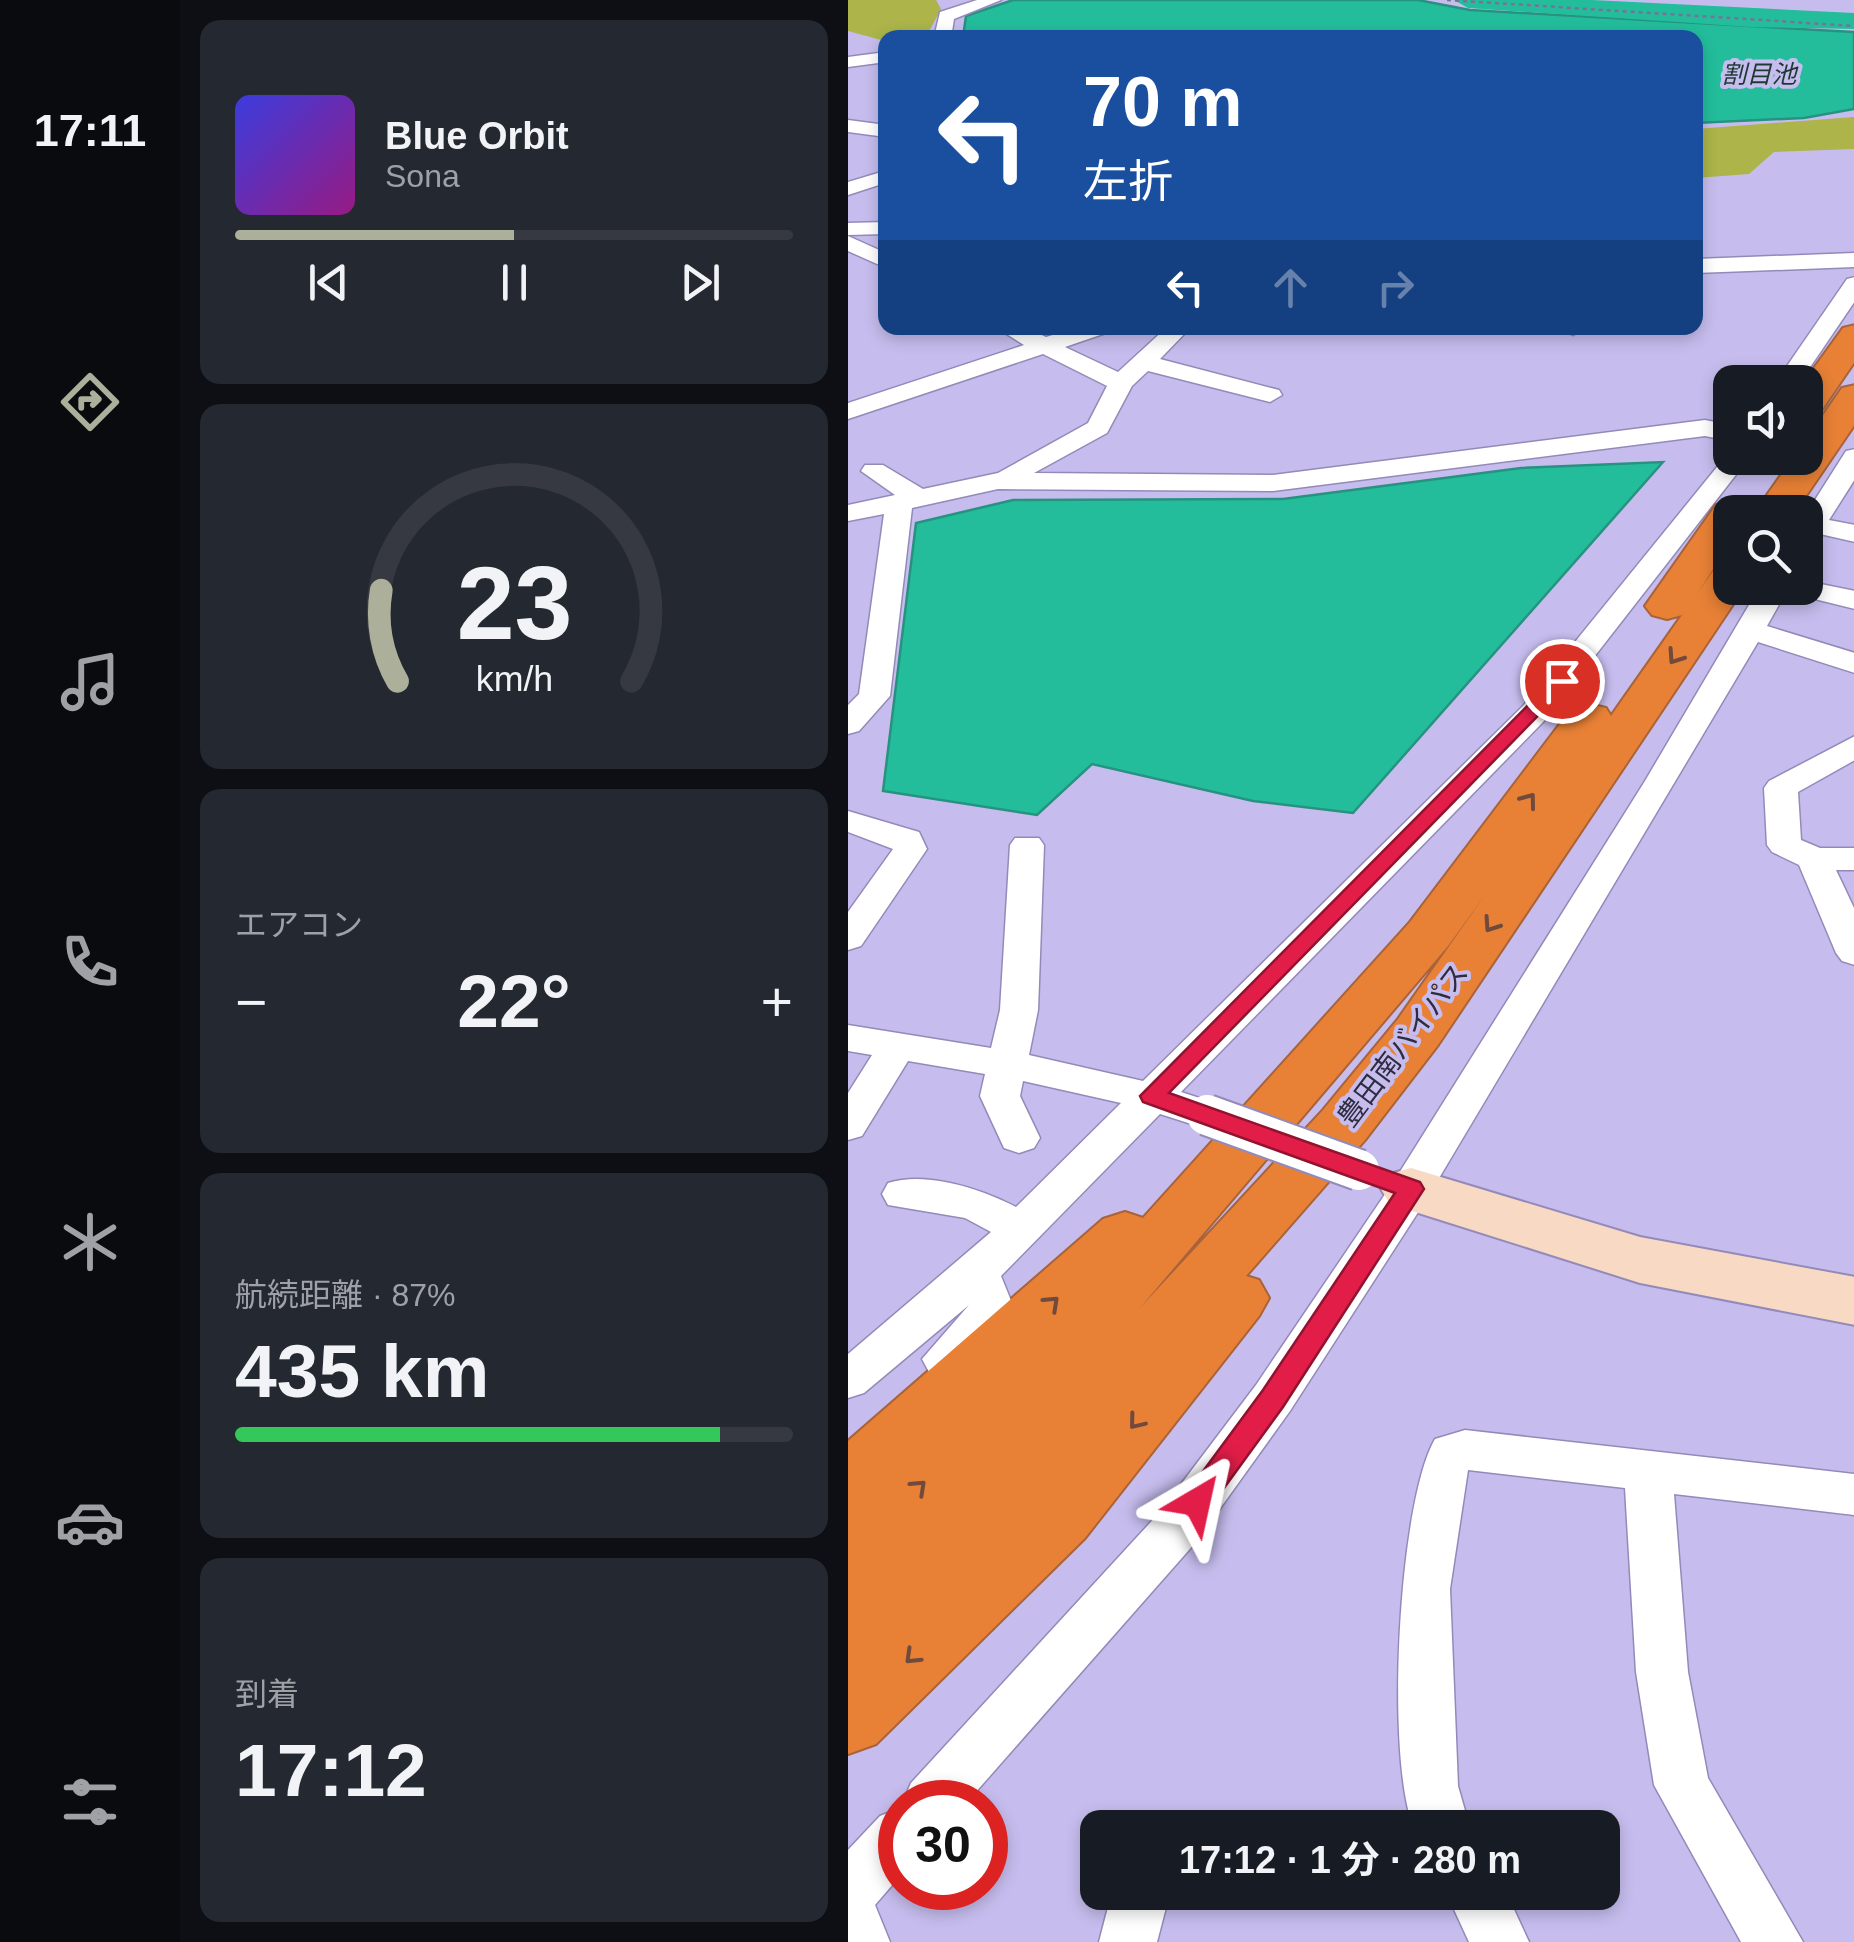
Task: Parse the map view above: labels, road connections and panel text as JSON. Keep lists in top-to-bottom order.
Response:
{
  "streets": {
    "highway": ["豊田南バイパス"]
  },
  "water": ["割目池"],
  "page": {
    "tabs": "17:11",
    "turn": ["70 m", "左折"],
    "song": ["Blue Orbit", "Sona"],
    "tile": [
      "エアコン",
      ["航続距離 · 87%", "435 km"],
      ["到着", "17:12"]
    ],
    "heat": ["−", "22°", "+"],
    "limit": "30",
    "trip": "17:12 · 1 分 · 280 m",
    "gauge": ["23", "km/h"]
  }
}
